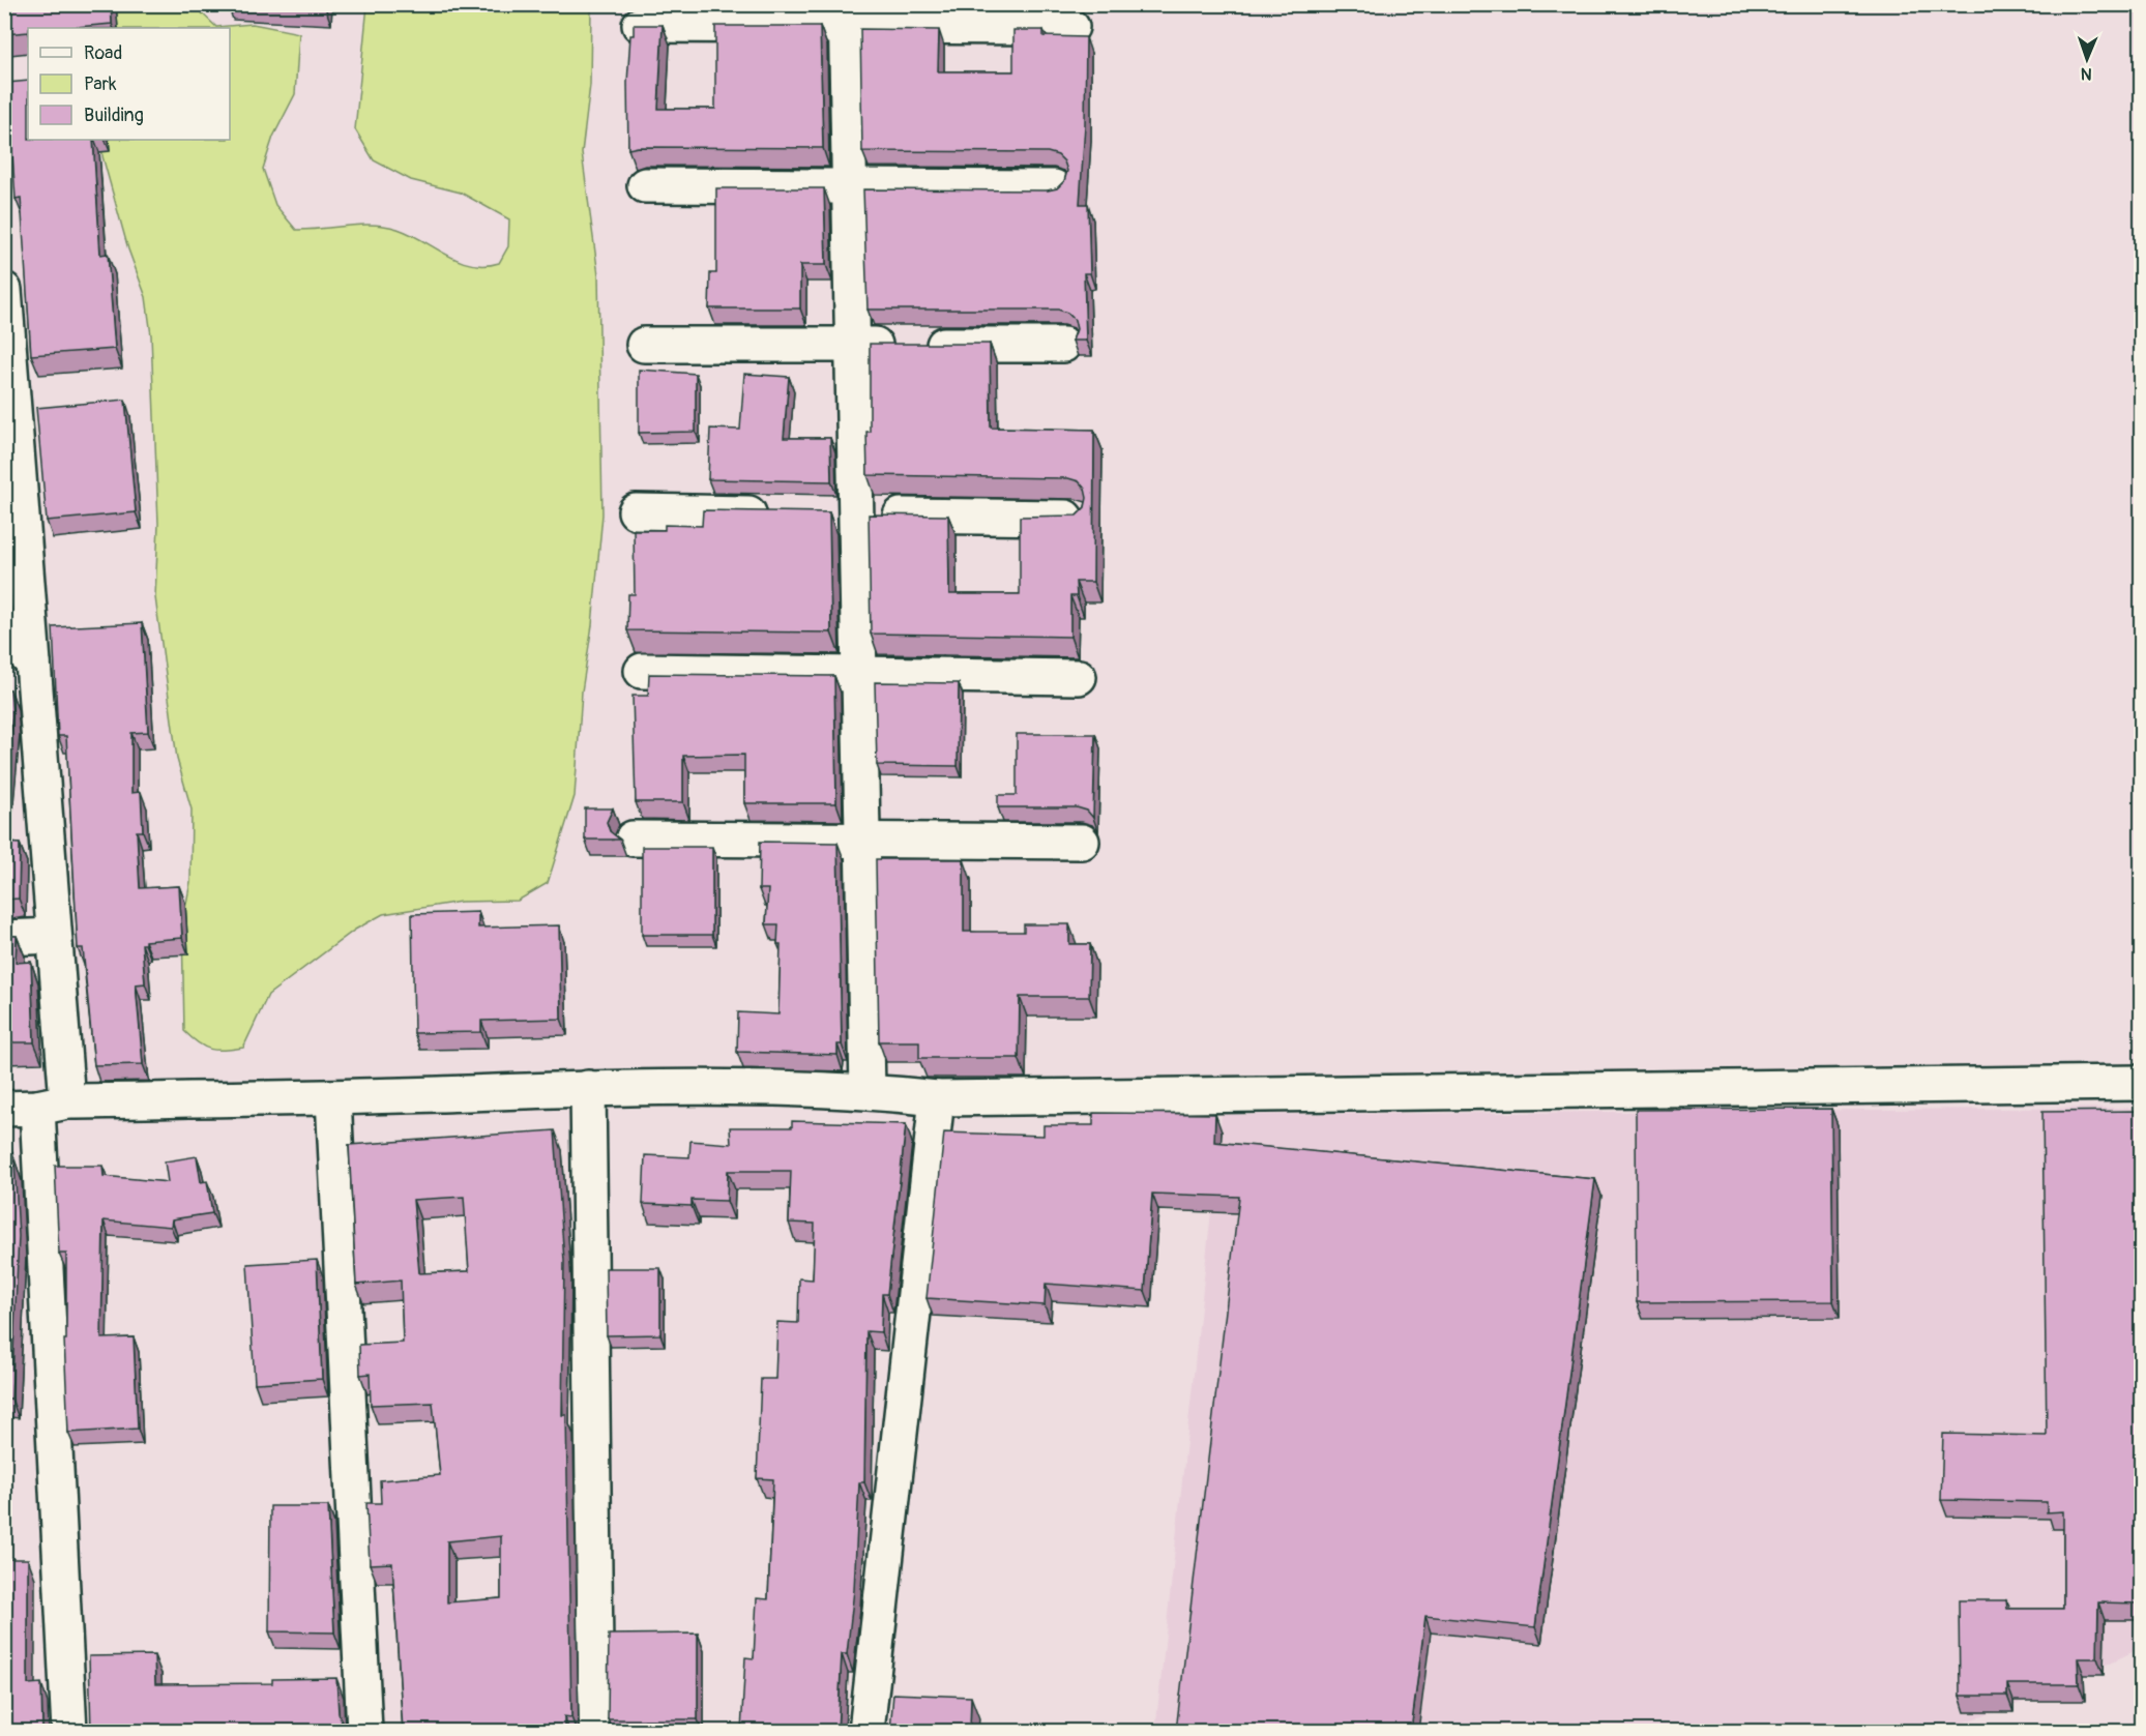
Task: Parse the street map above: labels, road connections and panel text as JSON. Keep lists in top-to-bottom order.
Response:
{
  "legend": ["Road", "Park", "Building"],
  "north": "bottom"
}
